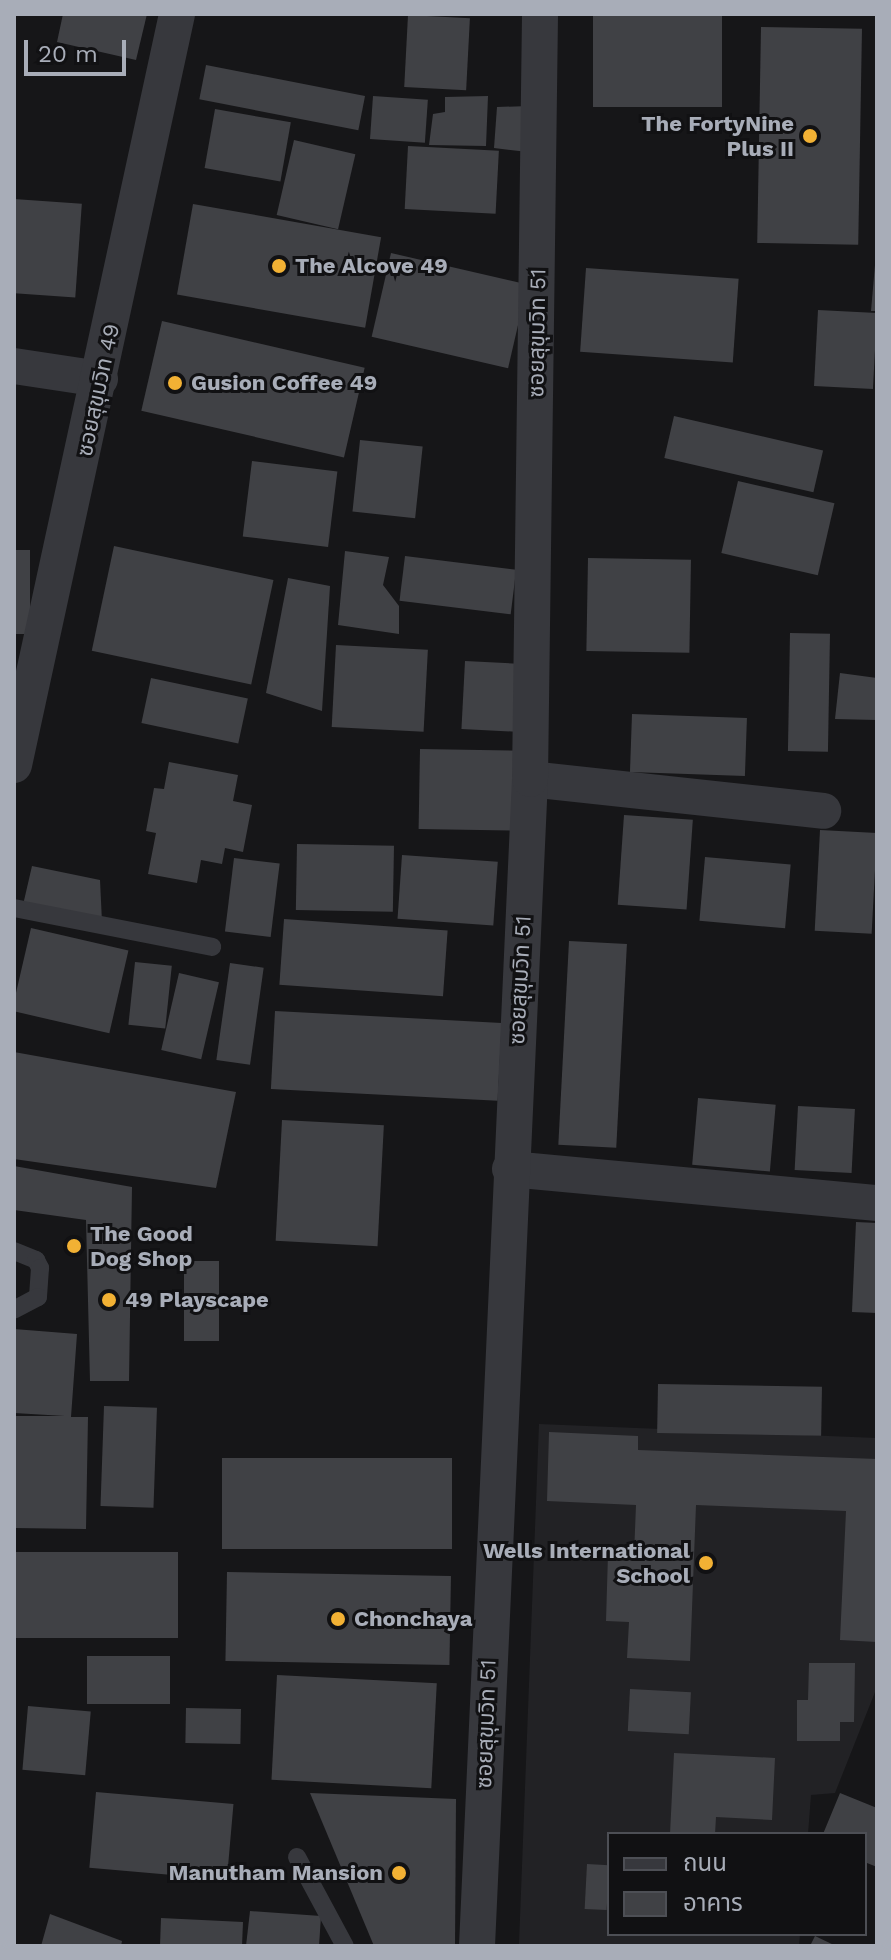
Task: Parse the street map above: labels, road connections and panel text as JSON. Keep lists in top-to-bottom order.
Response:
{
  "streets": {
    "street": ["ซอยสุขุมวิท 51", "ซอยสุขุมวิท 49"]
  },
  "places": [
    "The FortyNine Plus II",
    "The Alcove 49",
    "Gusion Coffee 49",
    "The Good Dog Shop",
    "49 Playscape",
    "Wells International School",
    "Chonchaya",
    "Manutham Mansion"
  ],
  "legend": ["ถนน", "อาคาร"],
  "scale_bar": "20 m"
}
